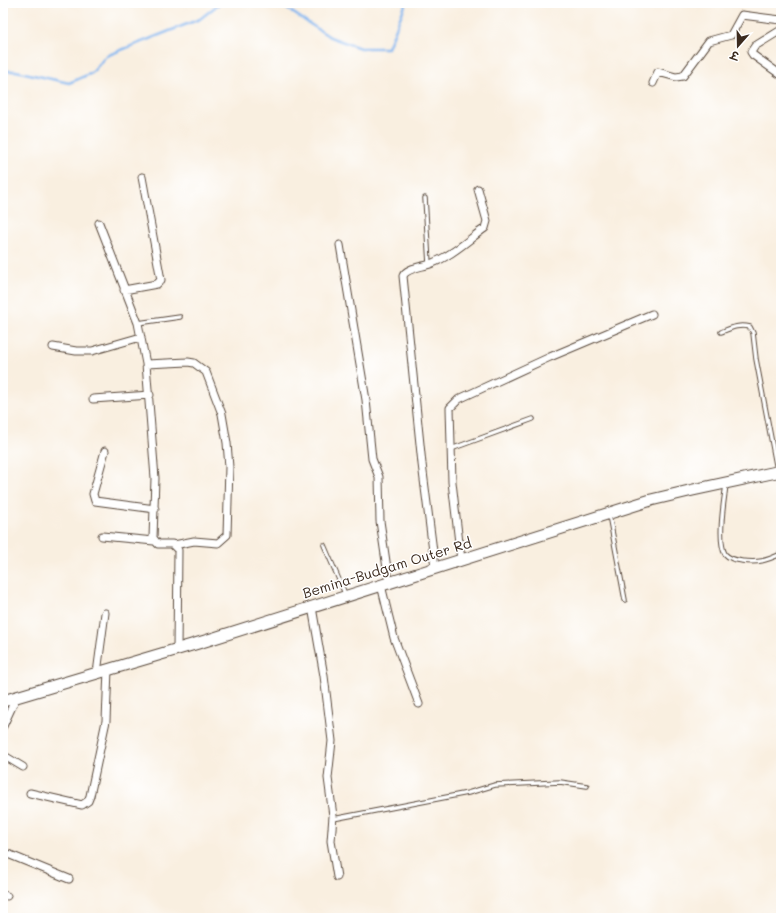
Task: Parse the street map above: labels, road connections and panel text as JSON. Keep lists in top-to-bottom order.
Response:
{
  "streets": {
    "highway": ["Bemina-Budgam Outer Rd"]
  },
  "north": "bottom"
}
